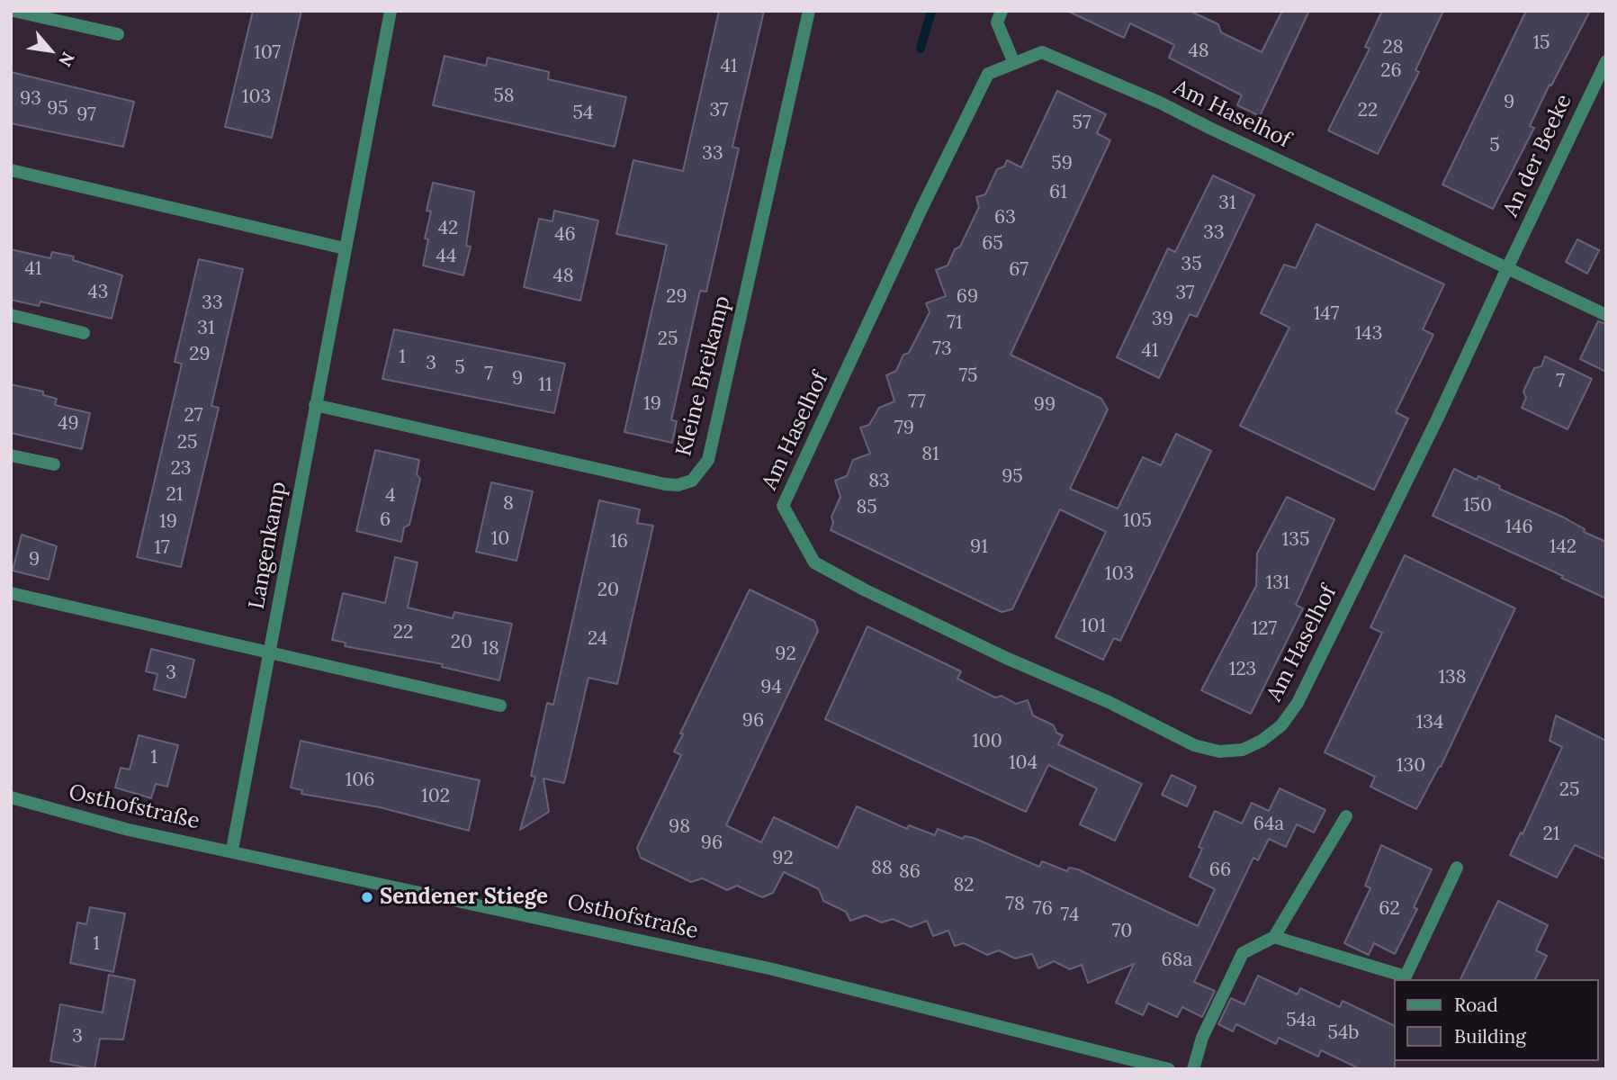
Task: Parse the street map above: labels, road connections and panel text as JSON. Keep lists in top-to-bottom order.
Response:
{
  "streets": {
    "street": [
      "Am Haselhof",
      "An der Beeke",
      "Kleine Breikamp",
      "Langenkamp",
      "Osthofstraße"
    ]
  },
  "crossings": [
    ["Am Haselhof", "An der Beeke"],
    ["Kleine Breikamp", "Langenkamp"],
    ["Langenkamp", "Osthofstraße"]
  ],
  "places": ["Sendener Stiege"],
  "house_numbers": [
    "15",
    "28",
    "48",
    "107",
    "41",
    "26",
    "58",
    "103",
    "93",
    "9",
    "95",
    "37",
    "22",
    "54",
    "97",
    "57",
    "5",
    "33",
    "59",
    "61",
    "31",
    "63",
    "42",
    "33",
    "46",
    "65",
    "44",
    "35",
    "41",
    "67",
    "48",
    "43",
    "37",
    "29",
    "69",
    "33",
    "147",
    "39",
    "71",
    "31",
    "143",
    "25",
    "73",
    "41",
    "29",
    "1",
    "3",
    "5",
    "7",
    "75",
    "9",
    "7",
    "11",
    "77",
    "19",
    "99",
    "27",
    "49",
    "79",
    "25",
    "81",
    "23",
    "95",
    "83",
    "21",
    "4",
    "8",
    "150",
    "85",
    "6",
    "105",
    "19",
    "146",
    "10",
    "135",
    "16",
    "91",
    "142",
    "17",
    "9",
    "103",
    "131",
    "20",
    "101",
    "127",
    "22",
    "24",
    "20",
    "18",
    "92",
    "123",
    "3",
    "138",
    "94",
    "96",
    "134",
    "100",
    "1",
    "104",
    "130",
    "106",
    "25",
    "102",
    "64a",
    "98",
    "21",
    "96",
    "92",
    "88",
    "66",
    "86",
    "82",
    "78",
    "76",
    "62",
    "74",
    "70",
    "1",
    "68a",
    "54a",
    "54b",
    "3"
  ],
  "legend": ["Road", "Building"],
  "north": "bottom right"
}
